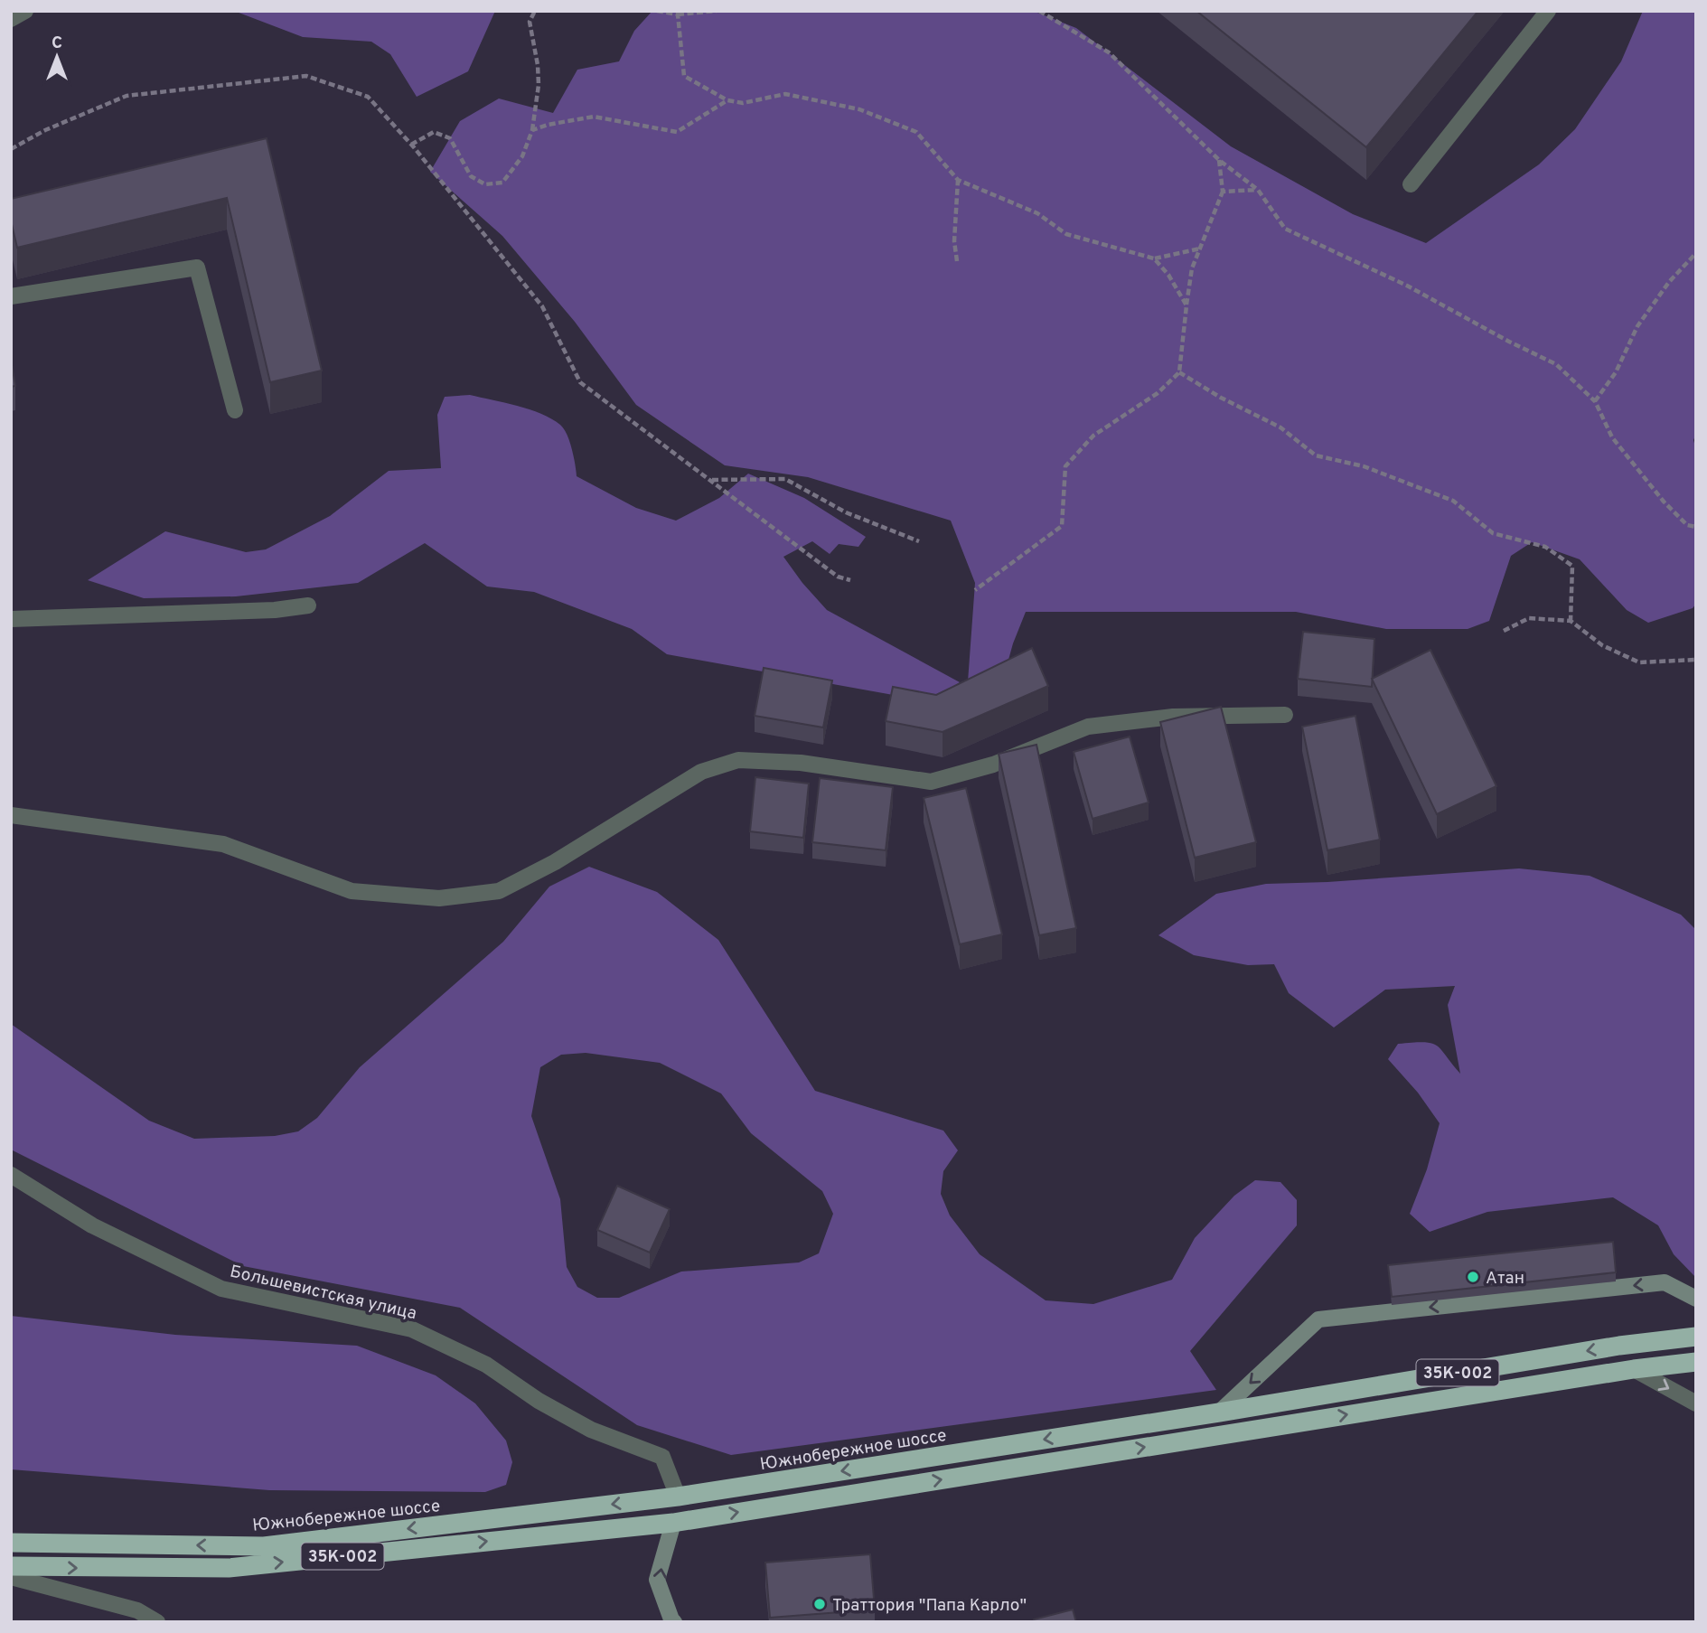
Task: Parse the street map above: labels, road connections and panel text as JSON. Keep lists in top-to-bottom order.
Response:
{
  "streets": {
    "highway": ["35К-002", "Южнобережное шоссе"],
    "street": ["Большевистская улица"]
  },
  "crossings": [
    ["Большевистская улица", "Южнобережное шоссе"]
  ],
  "places": ["Атан", "Траттория \"Папа Карло\""],
  "north": "top"
}
